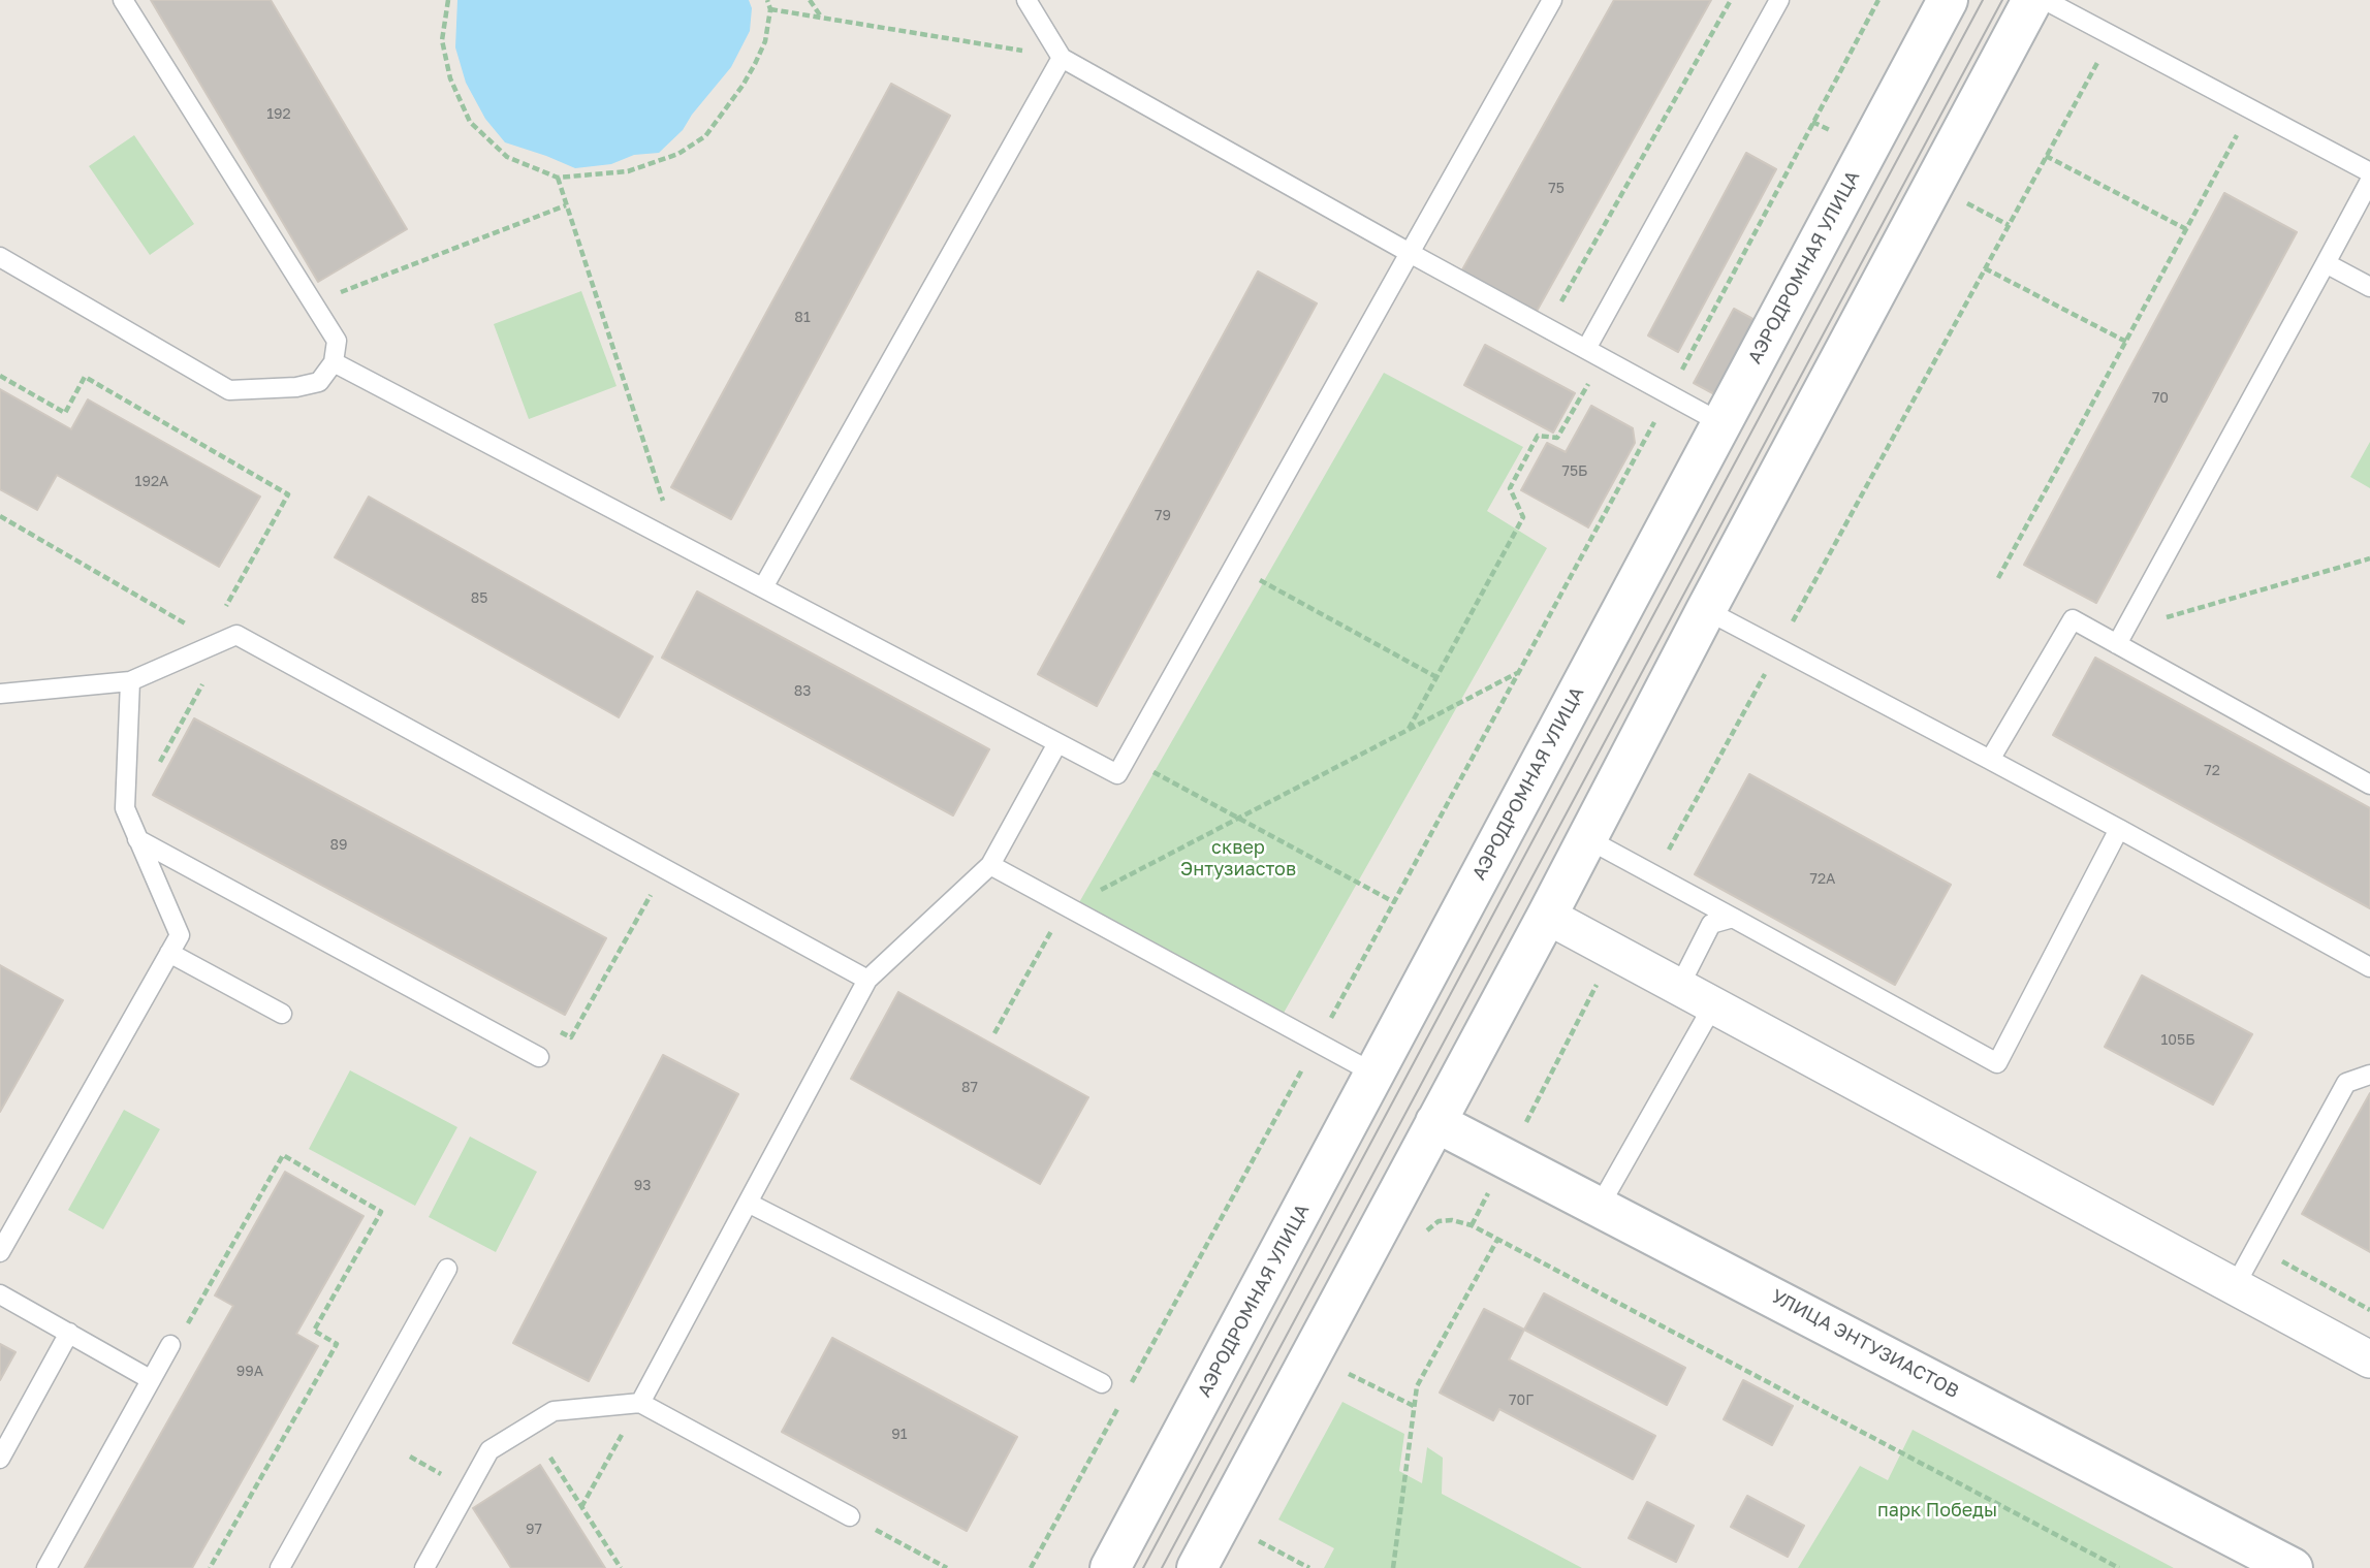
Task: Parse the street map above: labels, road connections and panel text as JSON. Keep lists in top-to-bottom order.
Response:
{
  "streets": {
    "main road": ["АЭРОДРОМНАЯ УЛИЦА", "УЛИЦА ЭНТУЗИАСТОВ"]
  },
  "parks": ["сквер Энтузиастов", "парк Победы"],
  "house_numbers": [
    "192",
    "75",
    "81",
    "70",
    "75Б",
    "192А",
    "79",
    "85",
    "83",
    "72",
    "89",
    "72А",
    "105Б",
    "87",
    "93",
    "99А",
    "70Г",
    "91",
    "97"
  ]
}
